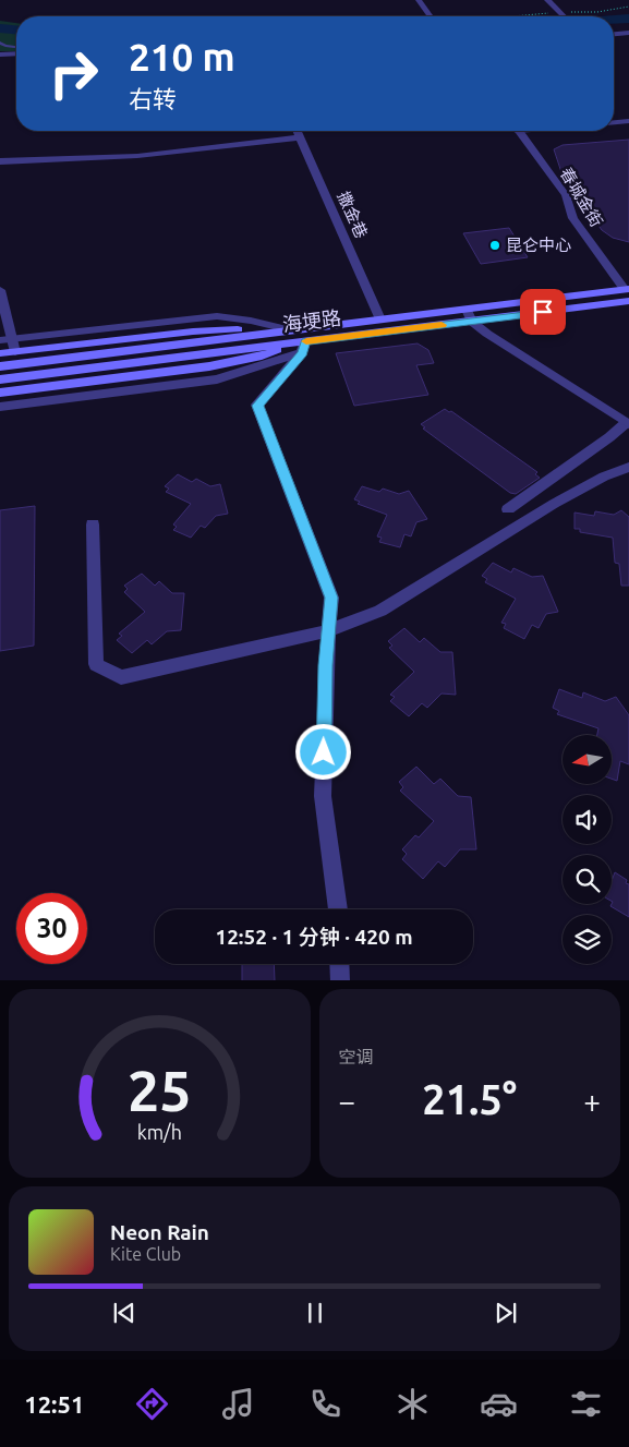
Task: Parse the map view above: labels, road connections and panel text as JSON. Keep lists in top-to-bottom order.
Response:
{
  "streets": {
    "main road": ["海埂路"],
    "street": ["春城金街", "撒金巷"]
  },
  "crossings": [
    ["春城金街", "海埂路"],
    ["撒金巷", "海埂路"]
  ],
  "places": ["昆仑中心"],
  "north": "left",
  "page": {
    "turn": ["210 m", "右转"],
    "limit": "30",
    "trip": "12:52 · 1 分钟 · 420 m",
    "tile": "空调",
    "heat": ["−", "21.5°", "+"],
    "song": ["Neon Rain", "Kite Club"],
    "tabs": "12:51",
    "gauge": ["25", "km/h"]
  }
}
